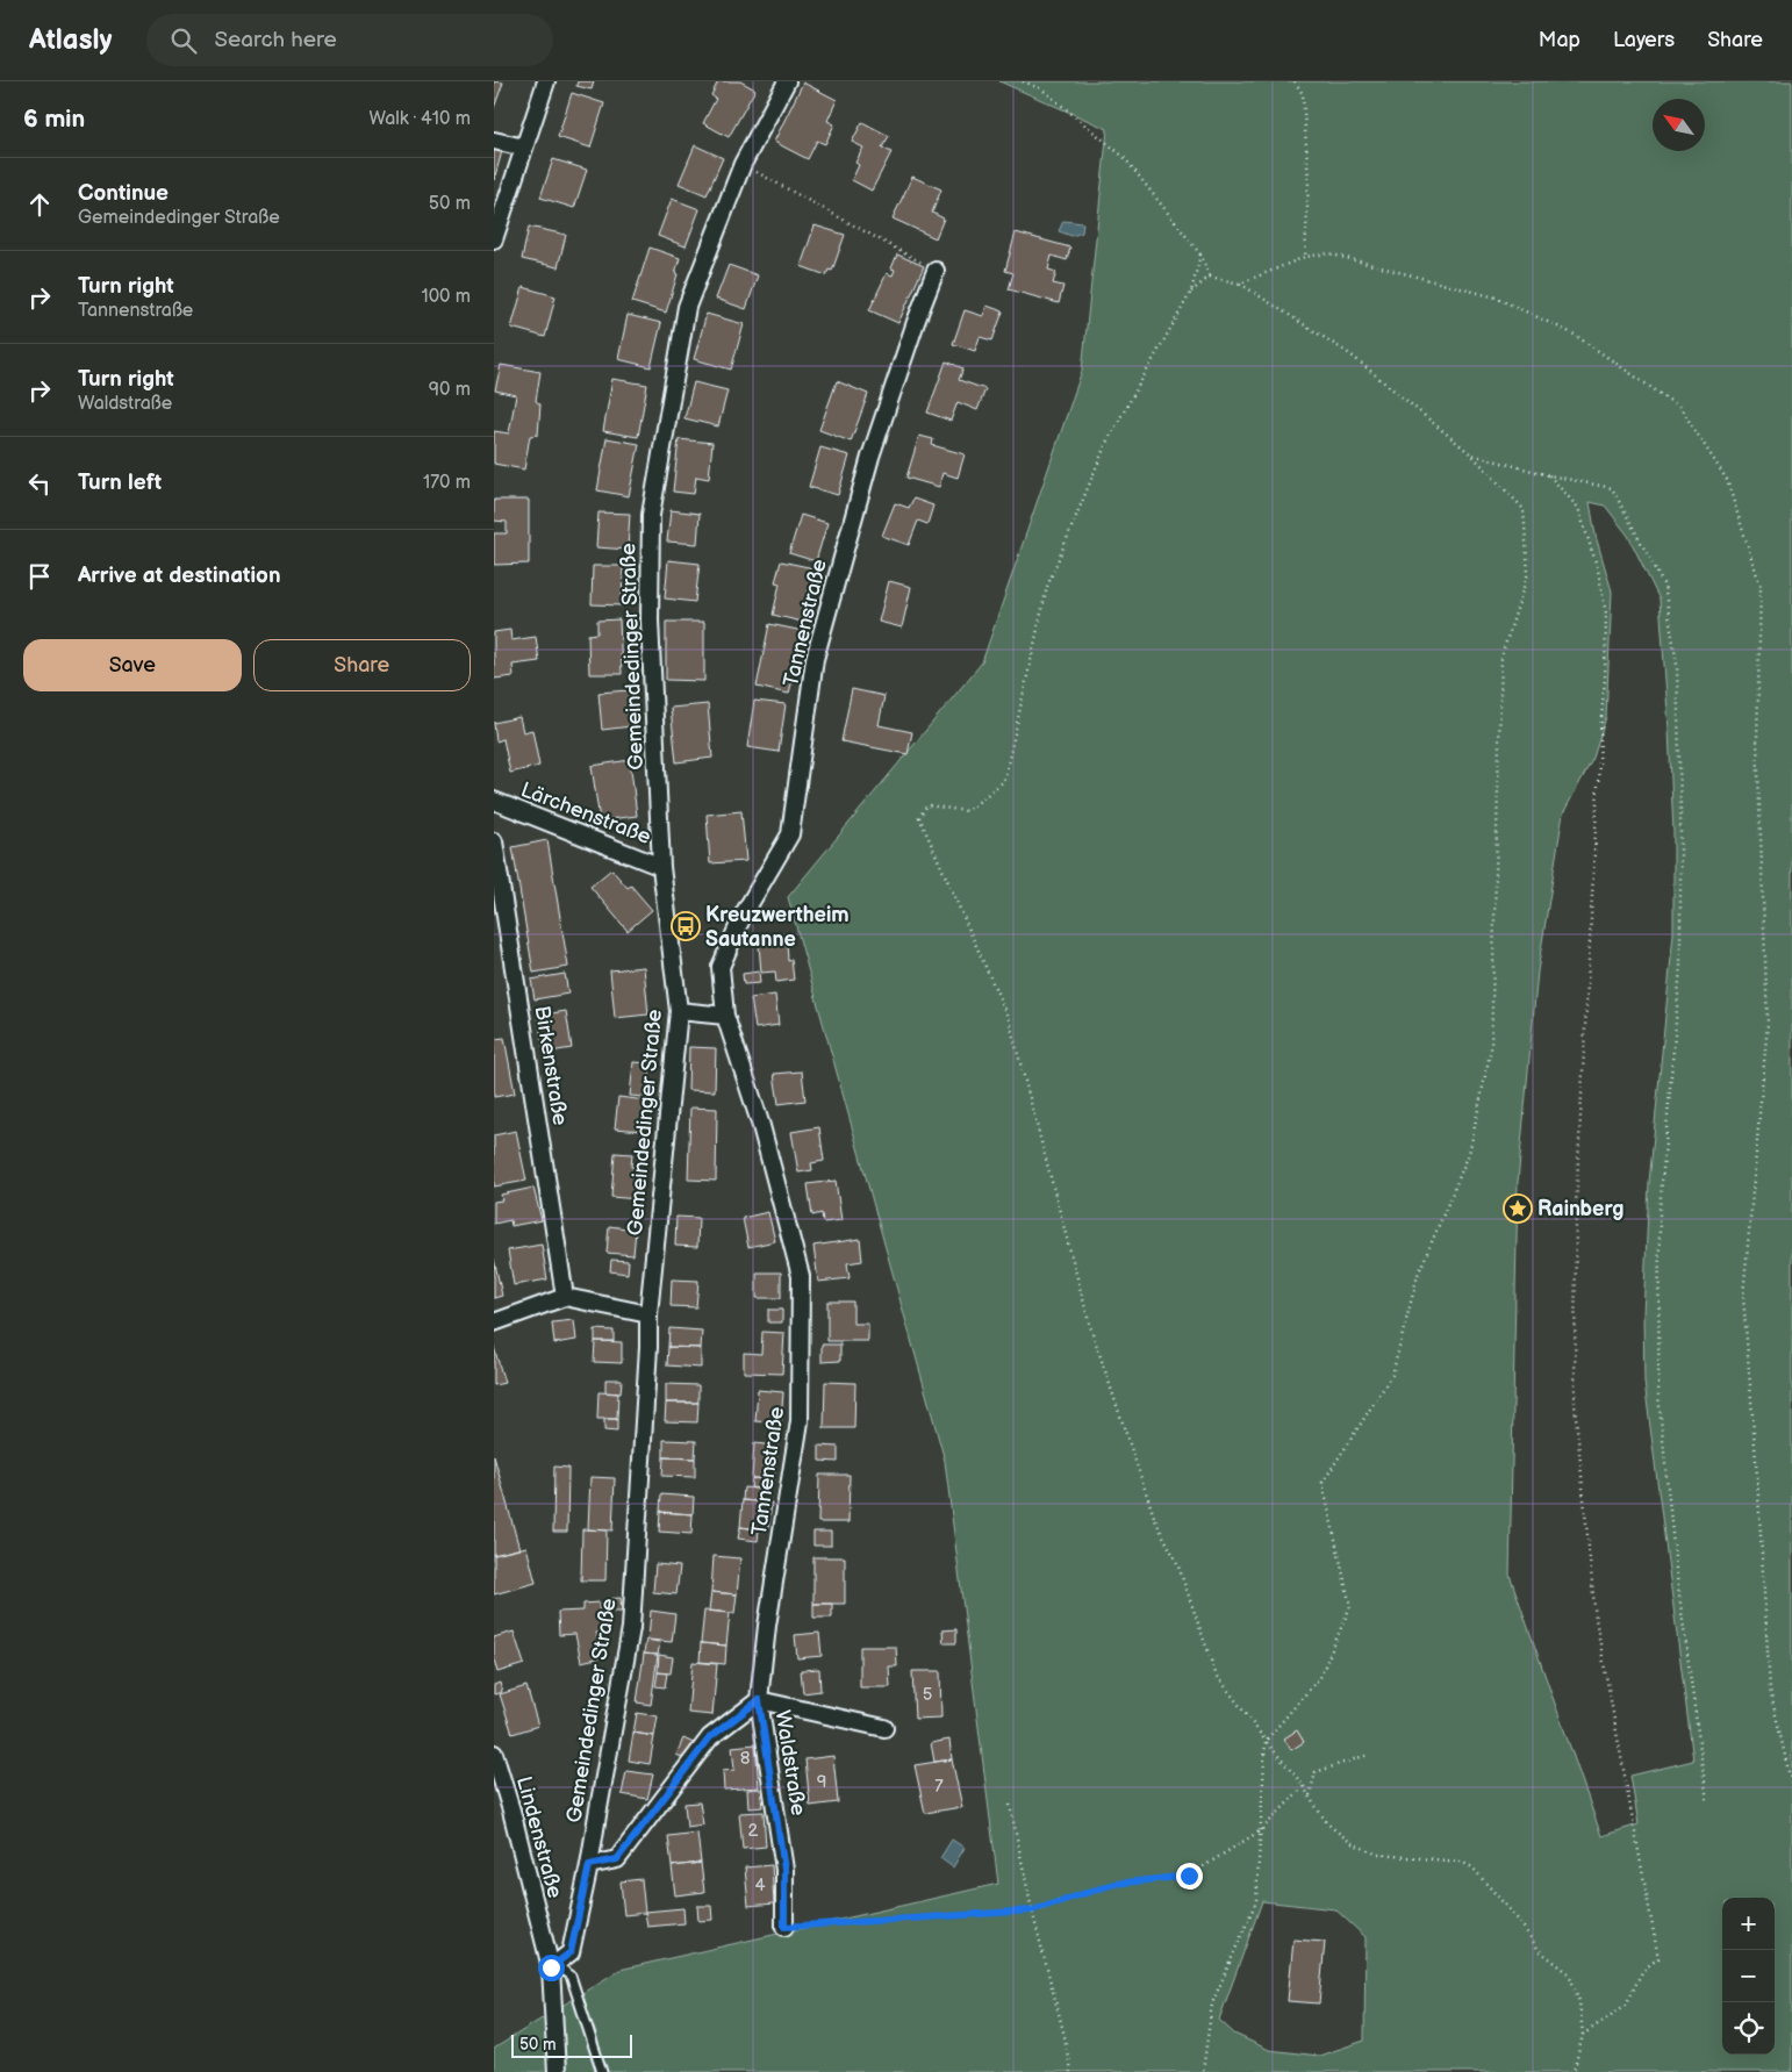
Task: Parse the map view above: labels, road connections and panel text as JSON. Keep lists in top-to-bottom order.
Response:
{
  "streets": {
    "street": [
      "Tannenstraße",
      "Gemeindedinger Straße",
      "Lärchenstraße",
      "Birkenstraße",
      "Waldstraße",
      "Lindenstraße"
    ]
  },
  "crossings": [
    ["Tannenstraße", "Waldstraße"],
    ["Gemeindedinger Straße", "Lärchenstraße"],
    ["Gemeindedinger Straße", "Lindenstraße"]
  ],
  "places": {
    "bus stop": ["Kreuzwertheim Sautanne"],
    "place": ["Rainberg"]
  },
  "house_numbers": [
    "5",
    "8",
    "9",
    "7",
    "2",
    "4"
  ],
  "scale_bar": "50 m",
  "north": "top left",
  "page": {
    "header": "Atlasly",
    "search": "Search here",
    "nav": ["Map", "Layers", "Share"],
    "heading": ["6 min", "Walk · 410 m"],
    "list": [
      ["Continue", "Gemeindedinger Straße", "50 m"],
      ["Turn right", "Tannenstraße", "100 m"],
      ["Turn right", "Waldstraße", "90 m"],
      ["Turn left", "170 m"],
      "Arrive at destination"
    ],
    "buttons": ["Save", "Share"],
    "map_buttons": ["+", "−"],
    "scale": "50 m"
  }
}
